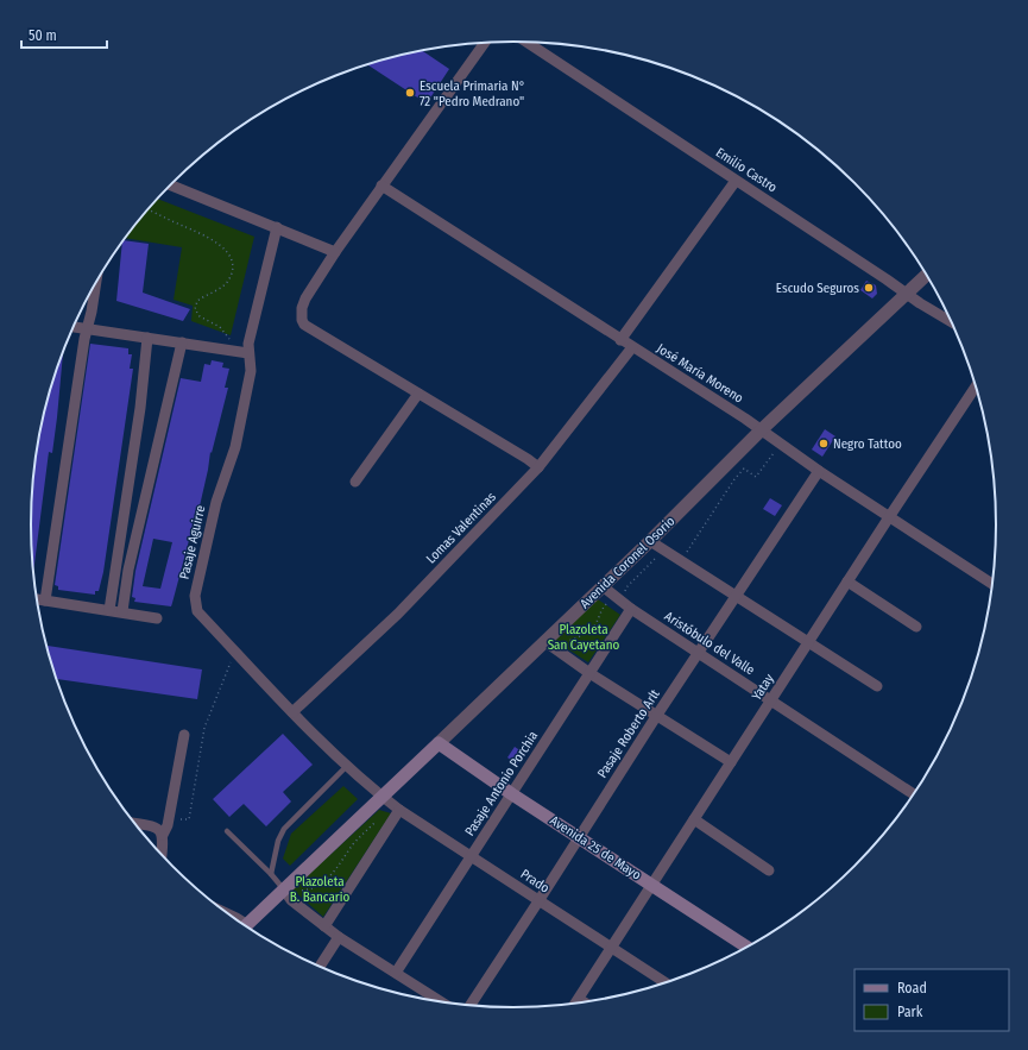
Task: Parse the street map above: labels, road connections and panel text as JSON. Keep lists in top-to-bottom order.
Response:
{
  "streets": {
    "main road": ["Avenida Coronel Osorio", "Avenida 25 de Mayo"],
    "street": [
      "Emilio Castro",
      "José María Moreno",
      "Lomas Valentinas",
      "Pasaje Aguirre",
      "Aristóbulo del Valle",
      "Yatay",
      "Pasaje Roberto Arlt",
      "Pasaje Antonio Porchia",
      "Prado"
    ]
  },
  "crossings": [
    ["Emilio Castro", "Avenida Coronel Osorio"],
    ["José María Moreno", "Lomas Valentinas"],
    ["José María Moreno", "Avenida Coronel Osorio"],
    ["José María Moreno", "Yatay"],
    ["José María Moreno", "Pasaje Roberto Arlt"],
    ["Lomas Valentinas", "Pasaje Aguirre"],
    ["Pasaje Aguirre", "Avenida Coronel Osorio"],
    ["Pasaje Aguirre", "Prado"],
    ["Avenida Coronel Osorio", "Aristóbulo del Valle"],
    ["Avenida Coronel Osorio", "Avenida 25 de Mayo"],
    ["Avenida Coronel Osorio", "Prado"],
    ["Aristóbulo del Valle", "Yatay"],
    ["Aristóbulo del Valle", "Pasaje Roberto Arlt"],
    ["Aristóbulo del Valle", "Pasaje Antonio Porchia"],
    ["Yatay", "Avenida 25 de Mayo"],
    ["Yatay", "Prado"],
    ["Pasaje Roberto Arlt", "Avenida 25 de Mayo"],
    ["Pasaje Roberto Arlt", "Prado"],
    ["Pasaje Antonio Porchia", "Avenida 25 de Mayo"],
    ["Pasaje Antonio Porchia", "Prado"]
  ],
  "parks": ["Plazoleta San Cayetano", "Plazoleta B. Bancario"],
  "places": ["Escuela Primaria N° 72 \"Pedro Medrano\"", "Escudo Seguros", "Negro Tattoo"],
  "legend": ["Road", "Park"],
  "scale_bar": "50 m"
}
